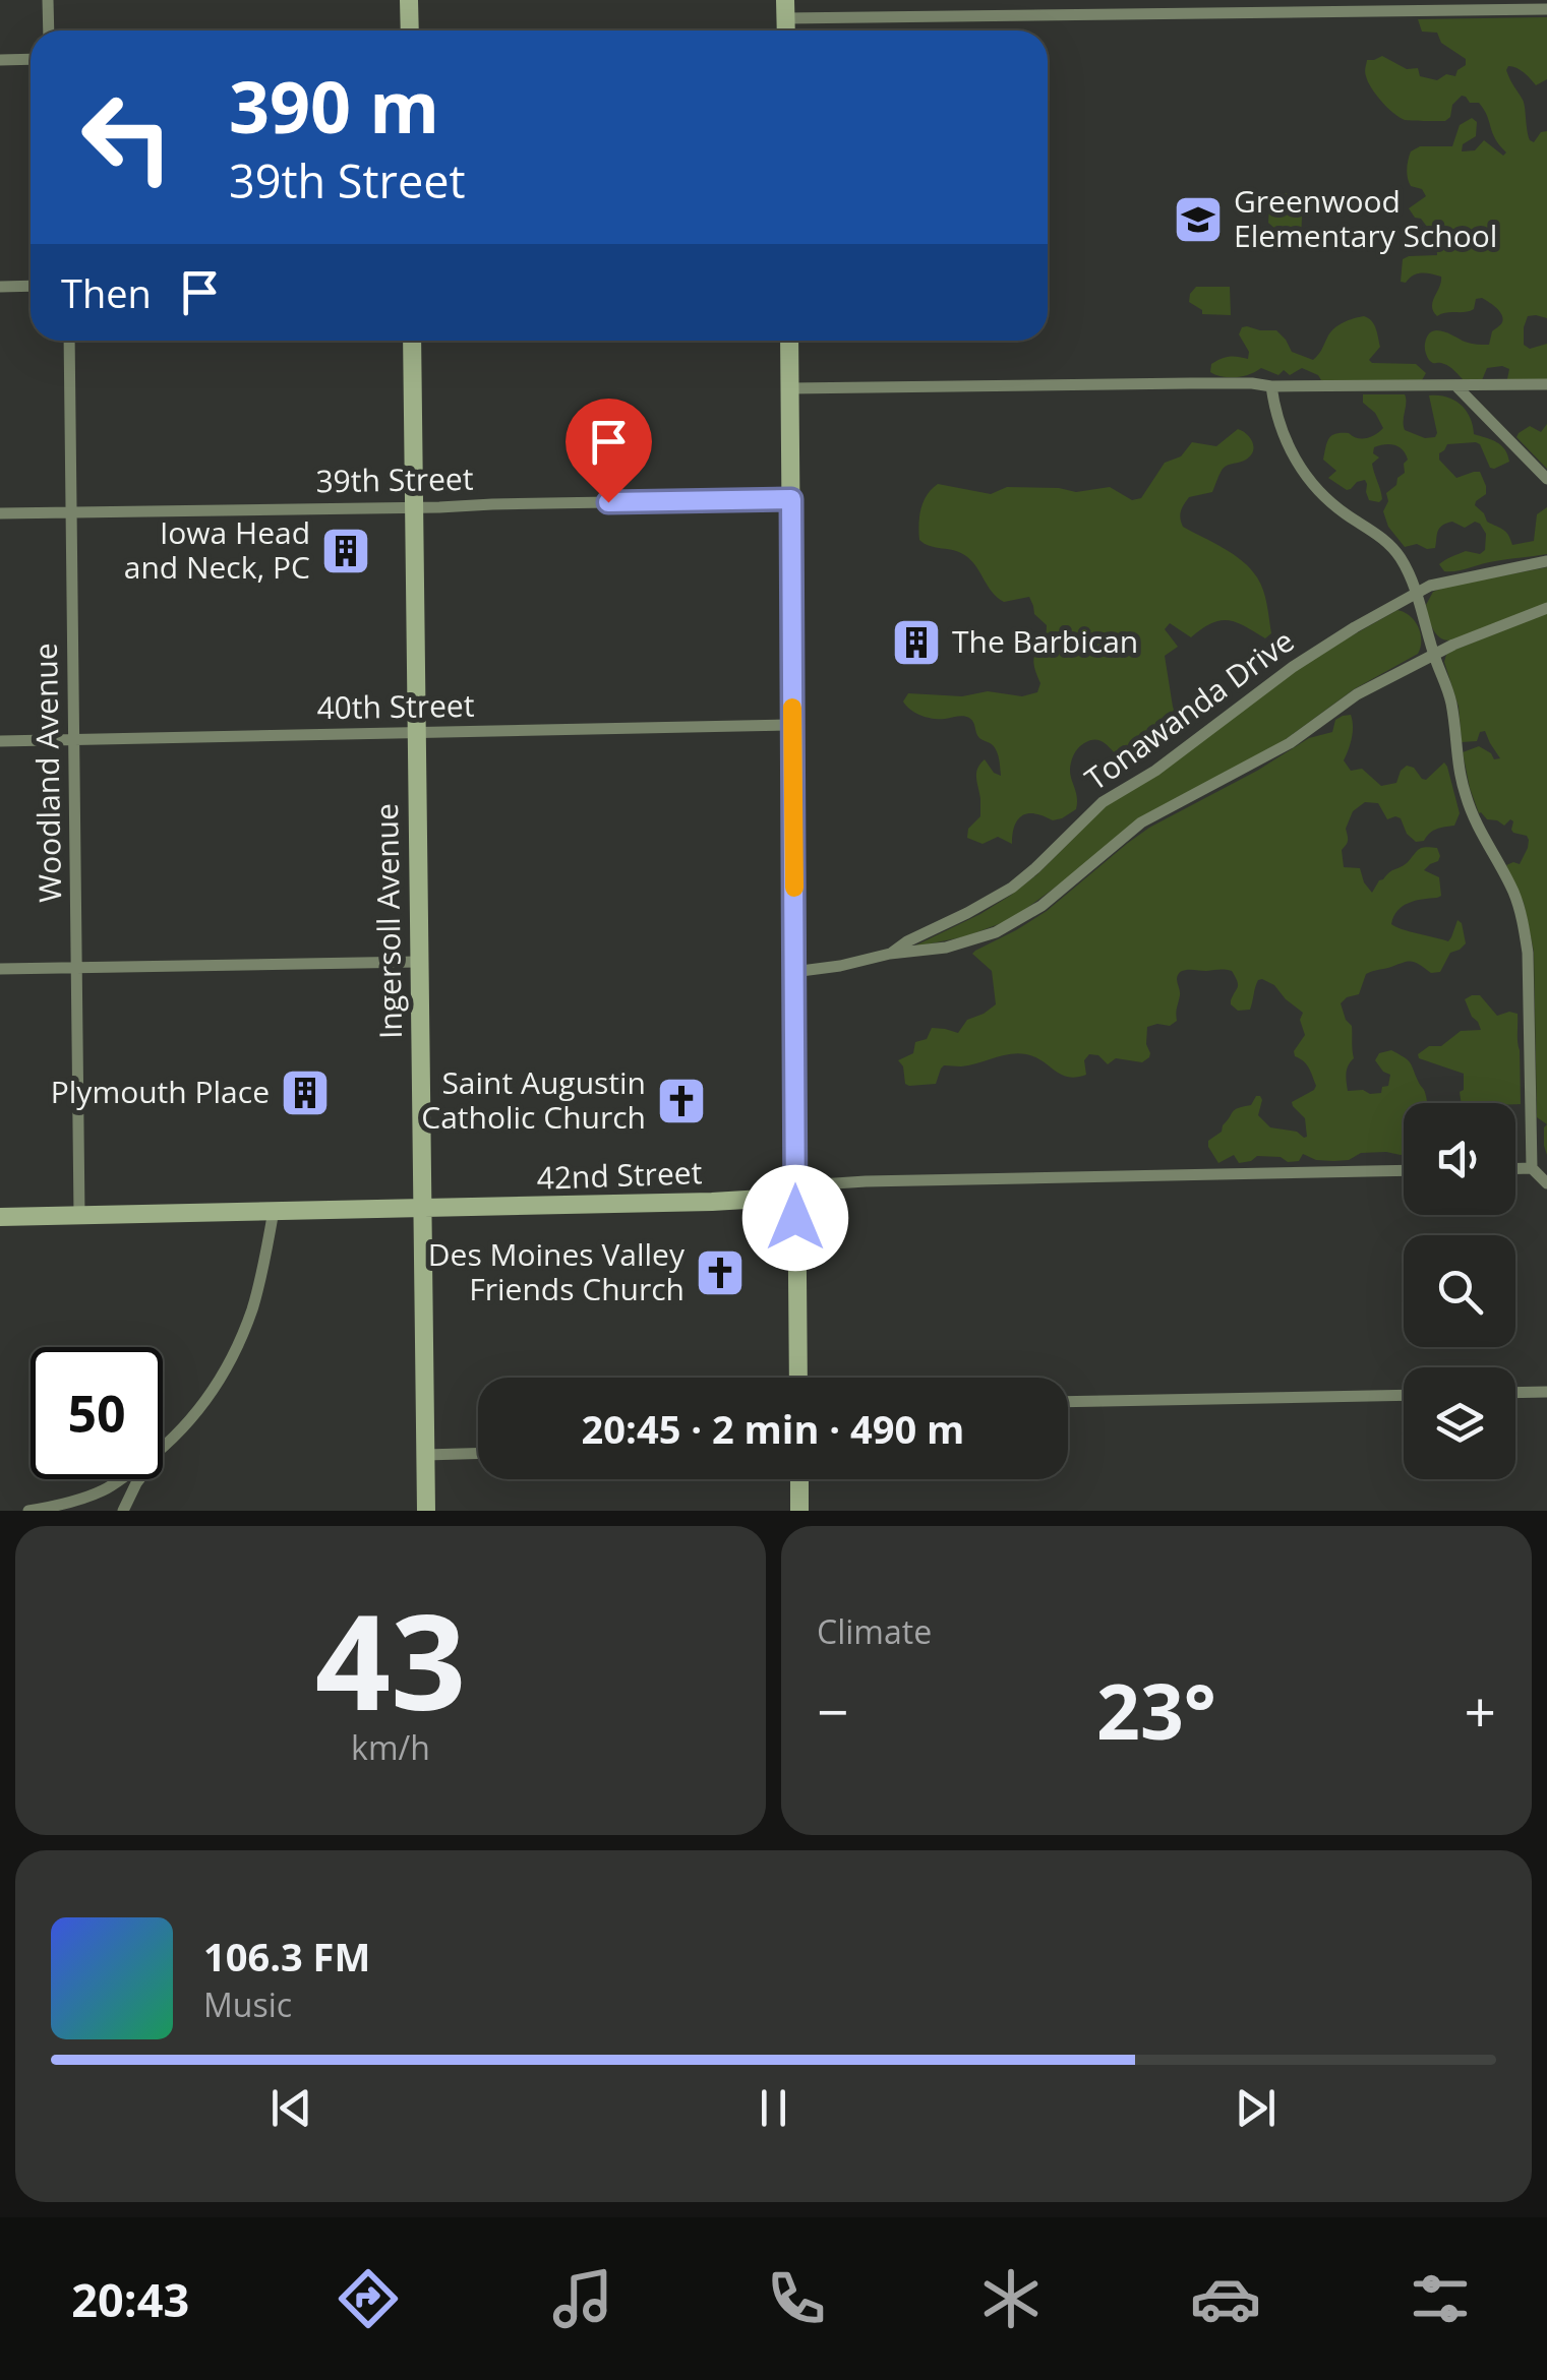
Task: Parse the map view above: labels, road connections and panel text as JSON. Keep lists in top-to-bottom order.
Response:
{
  "streets": {
    "main road": ["Ingersoll Avenue", "42nd Street"],
    "street": [
      "39th Street",
      "40th Street",
      "Tonawanda Drive",
      "Woodland Avenue"
    ]
  },
  "crossings": [
    ["39th Street", "Woodland Avenue"],
    ["39th Street", "Ingersoll Avenue"],
    ["40th Street", "Woodland Avenue"],
    ["40th Street", "Ingersoll Avenue"],
    ["Woodland Avenue", "42nd Street"],
    ["Ingersoll Avenue", "42nd Street"]
  ],
  "places": {
    "school or university": ["Greenwood Elementary School"],
    "building": ["Iowa Head and Neck, PC", "The Barbican", "Plymouth Place"],
    "church": ["Saint Augustin Catholic Church", "Des Moines Valley Friends Church"]
  },
  "page": {
    "turn": ["390 m", "39th Street"],
    "then": "Then",
    "limit": "50",
    "trip": "20:45 · 2 min · 490 m",
    "tile": [
      ["43", "km/h"],
      "Climate"
    ],
    "heat": ["−", "23°", "+"],
    "song": ["106.3 FM", "Music"],
    "tabs": "20:43"
  }
}
